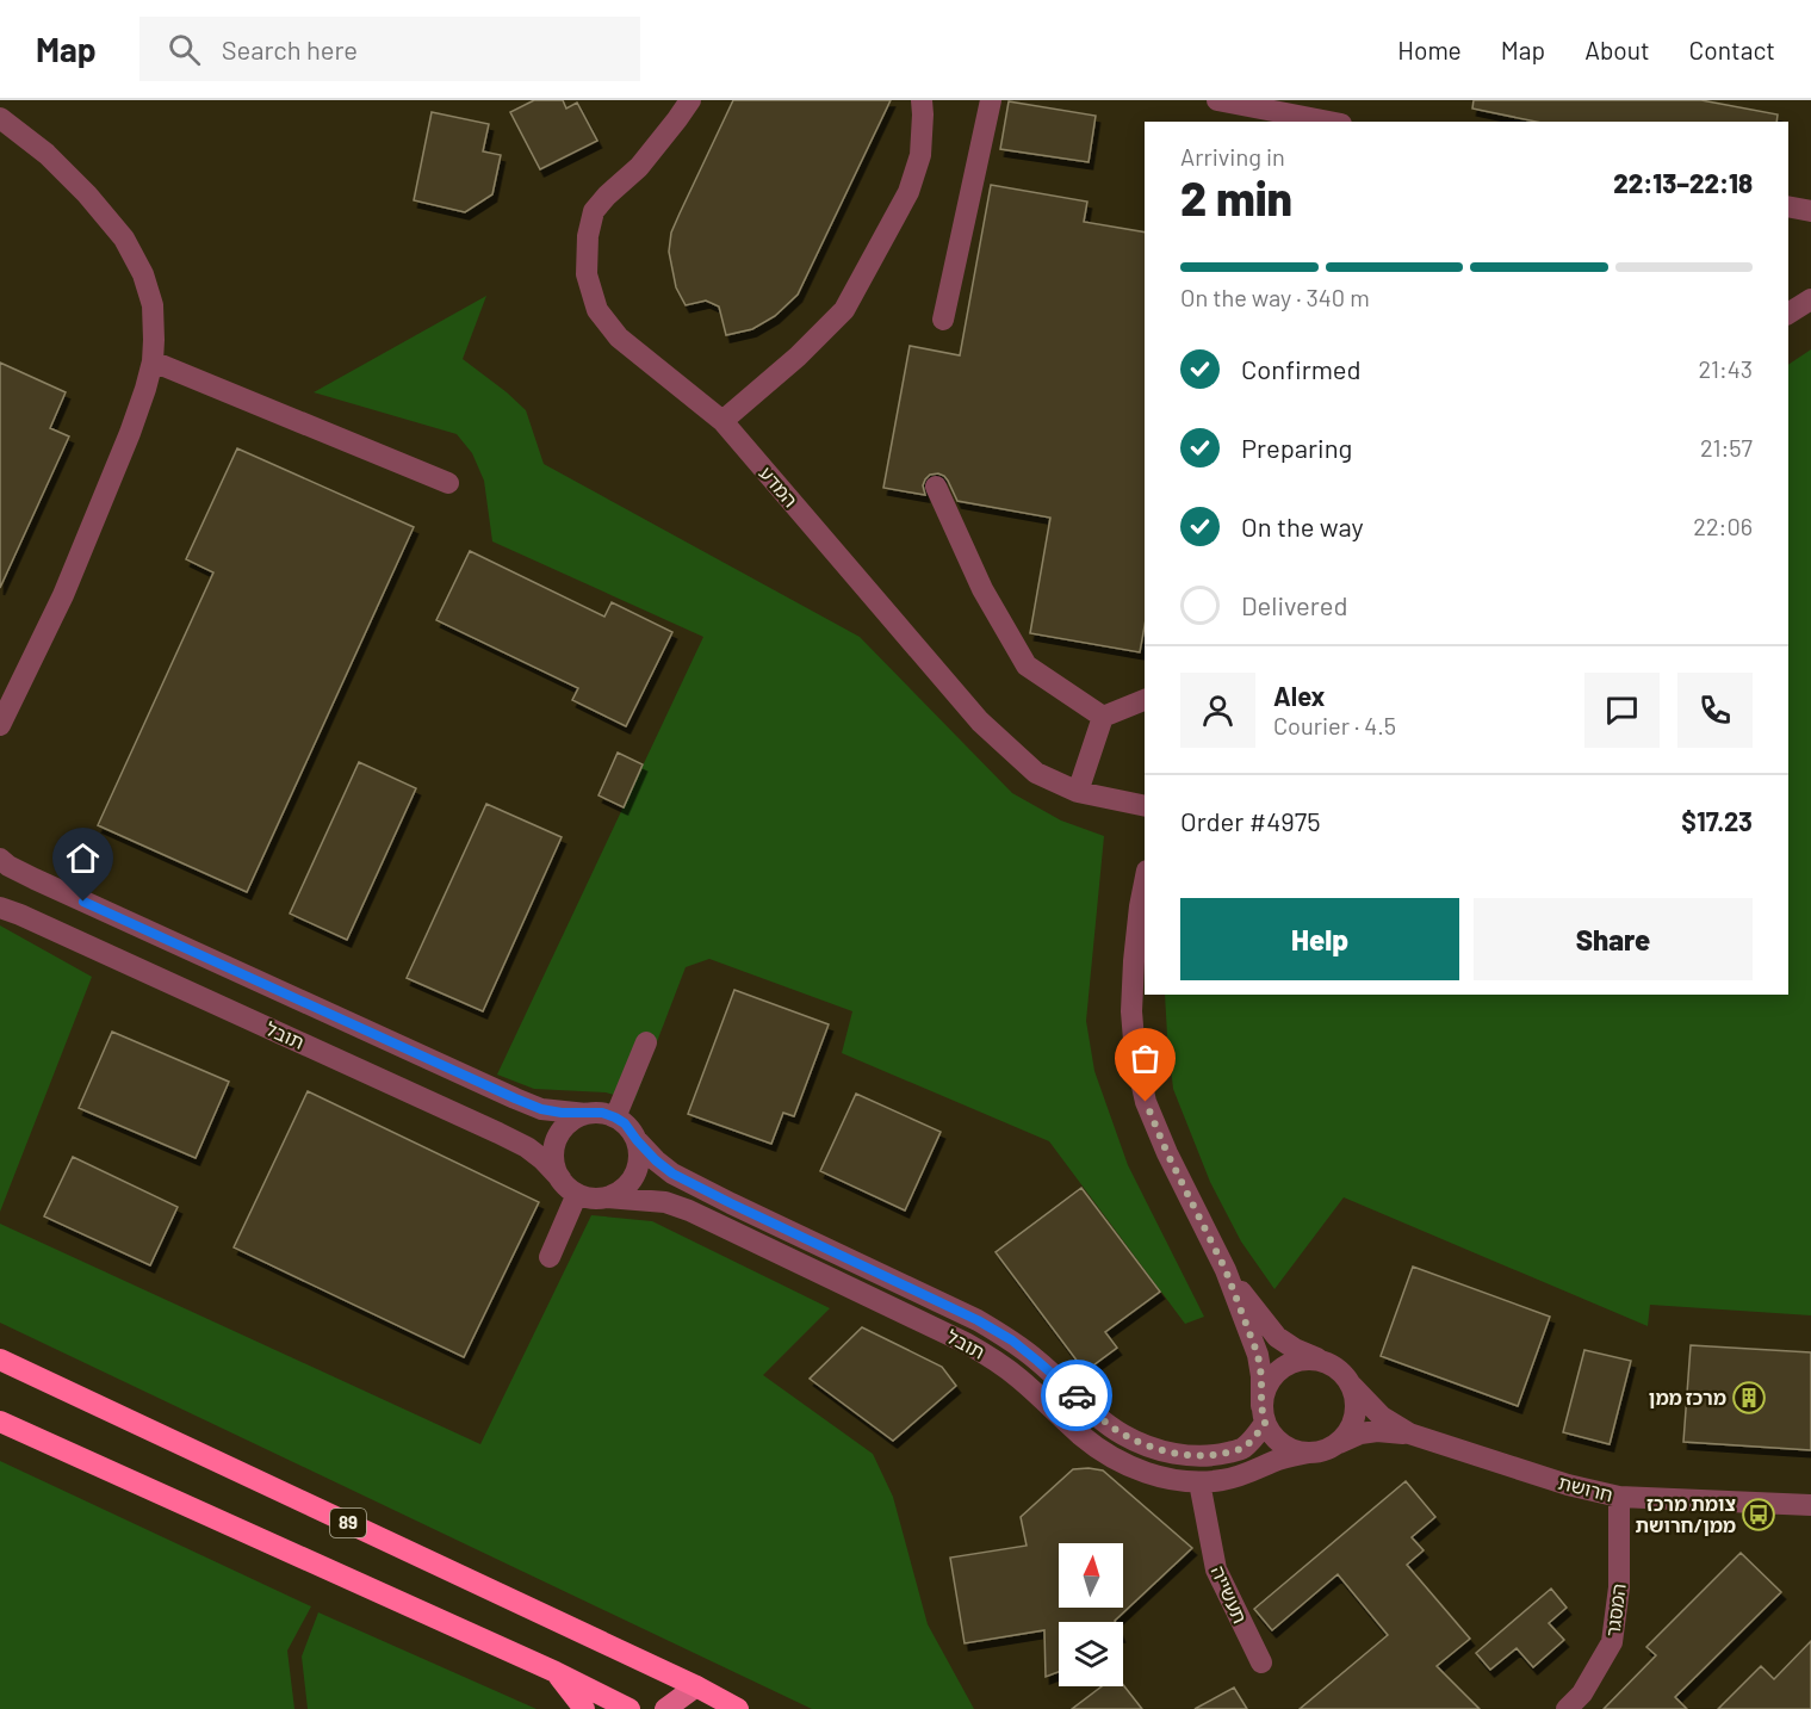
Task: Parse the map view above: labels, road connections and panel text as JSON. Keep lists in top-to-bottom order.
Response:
{
  "streets": {
    "highway": ["89"],
    "street": [
      "המדע",
      "תובל",
      "חרושת",
      "תעשייה",
      "המסגר"
    ]
  },
  "crossings": [
    ["תובל", "חרושת"],
    ["תובל", "תעשייה"],
    ["חרושת", "המסגר"]
  ],
  "places": {
    "building": ["מרכז ממן"],
    "bus stop": ["צומת מרכז ממן/חרושת"]
  },
  "north": "top",
  "page": {
    "header": "Map",
    "search": "Search here",
    "nav": [
      "Home",
      "Map",
      "About",
      "Contact"
    ],
    "heading": ["2 min", "Arriving in", "22:13–22:18"],
    "panel": [
      "Alex",
      "Courier · 4.5",
      "Order #4975",
      "$17.23"
    ],
    "bar": "On the way · 340 m",
    "list": [
      ["Confirmed", "21:43"],
      ["Preparing", "21:57"],
      ["On the way", "22:06"],
      "Delivered"
    ],
    "buttons": ["Help", "Share"]
  }
}
